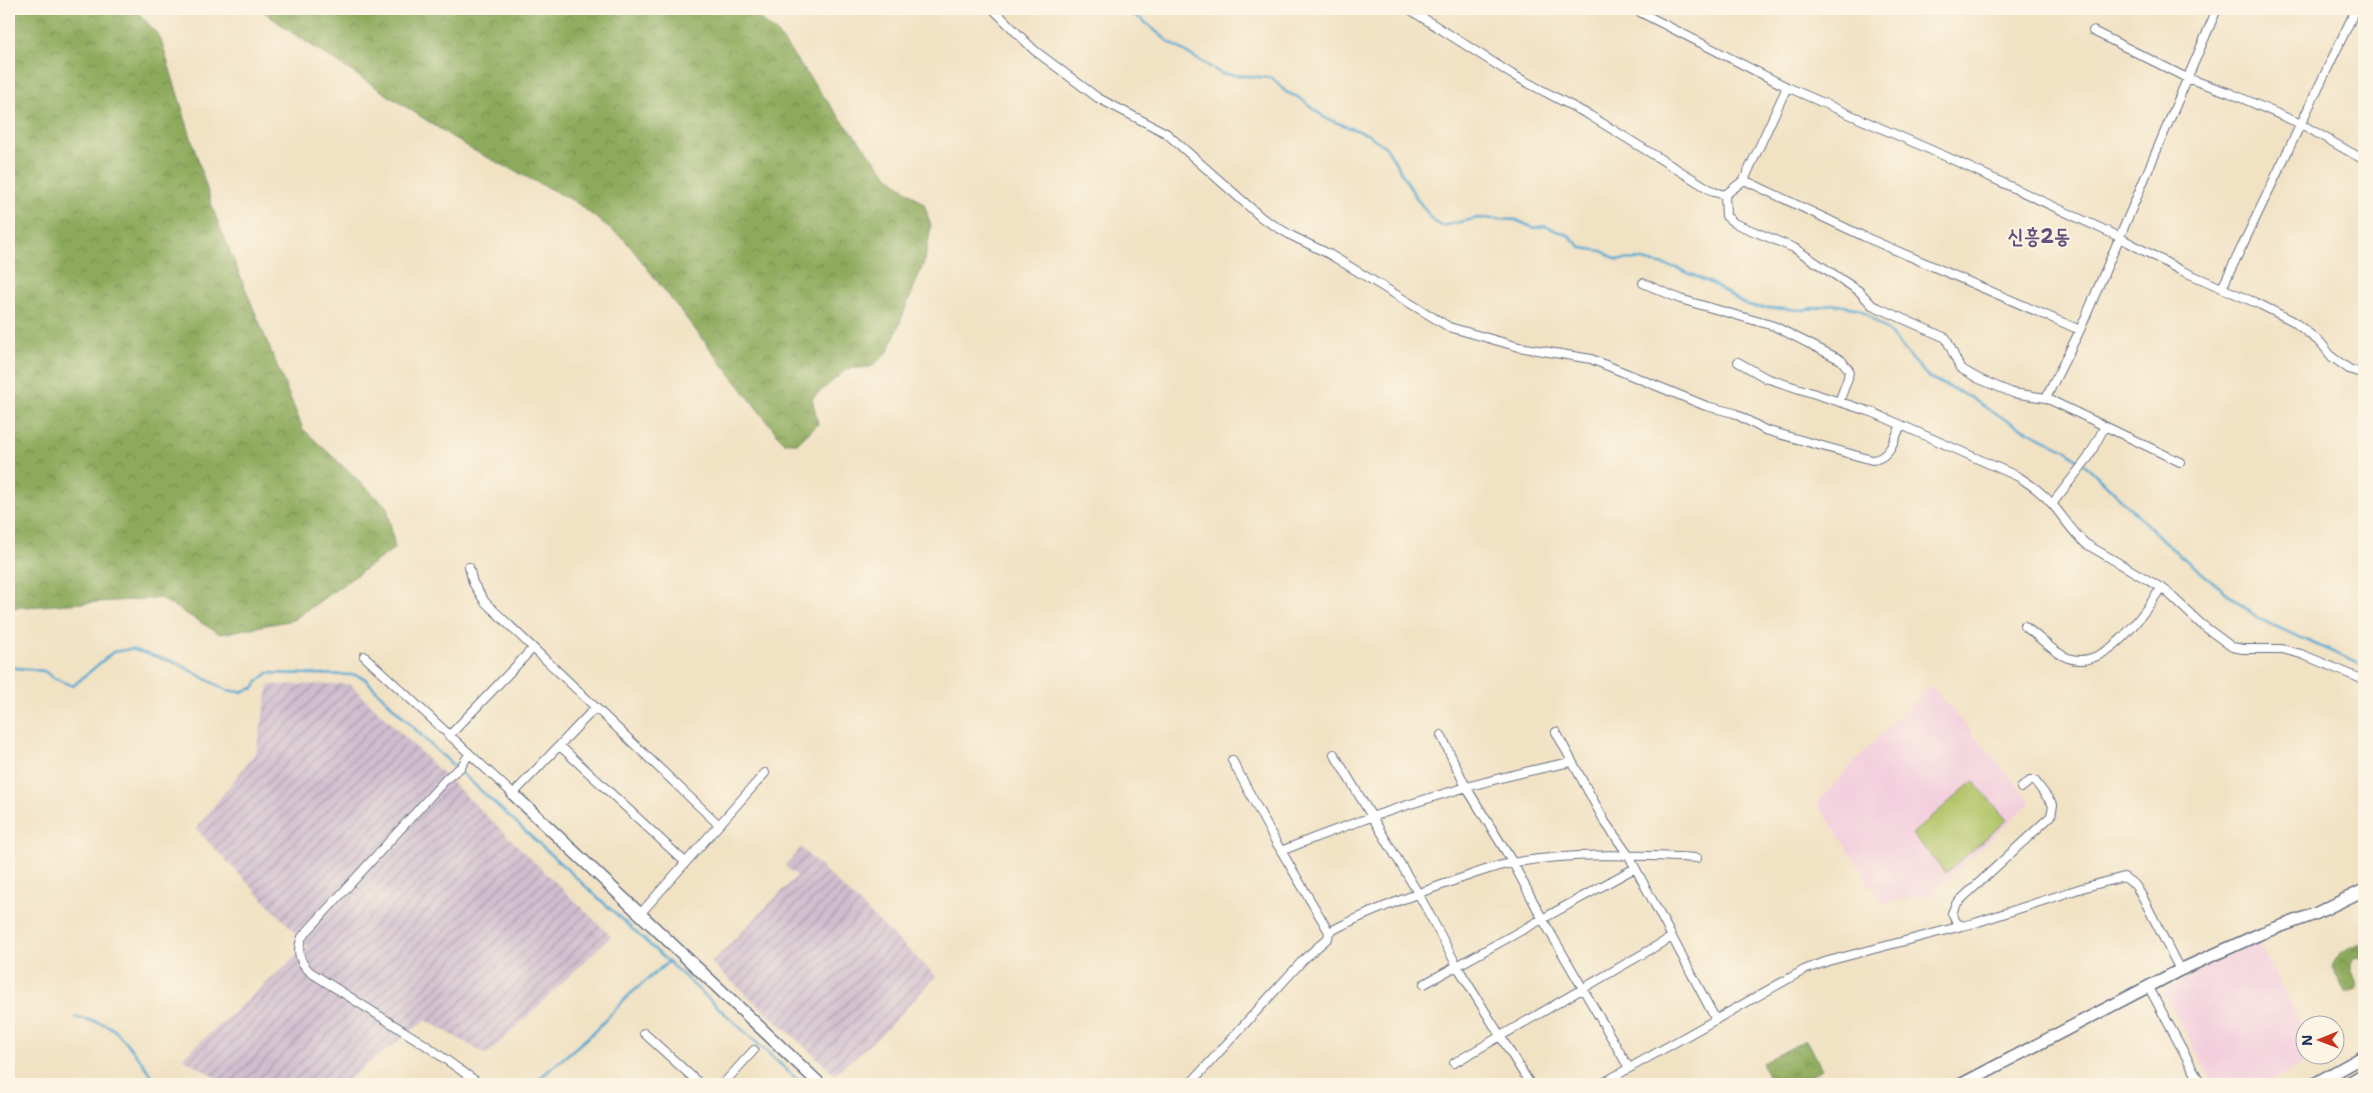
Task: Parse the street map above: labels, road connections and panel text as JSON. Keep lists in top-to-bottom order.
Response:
{
  "districts": ["신흥2동"],
  "north": "left"
}
